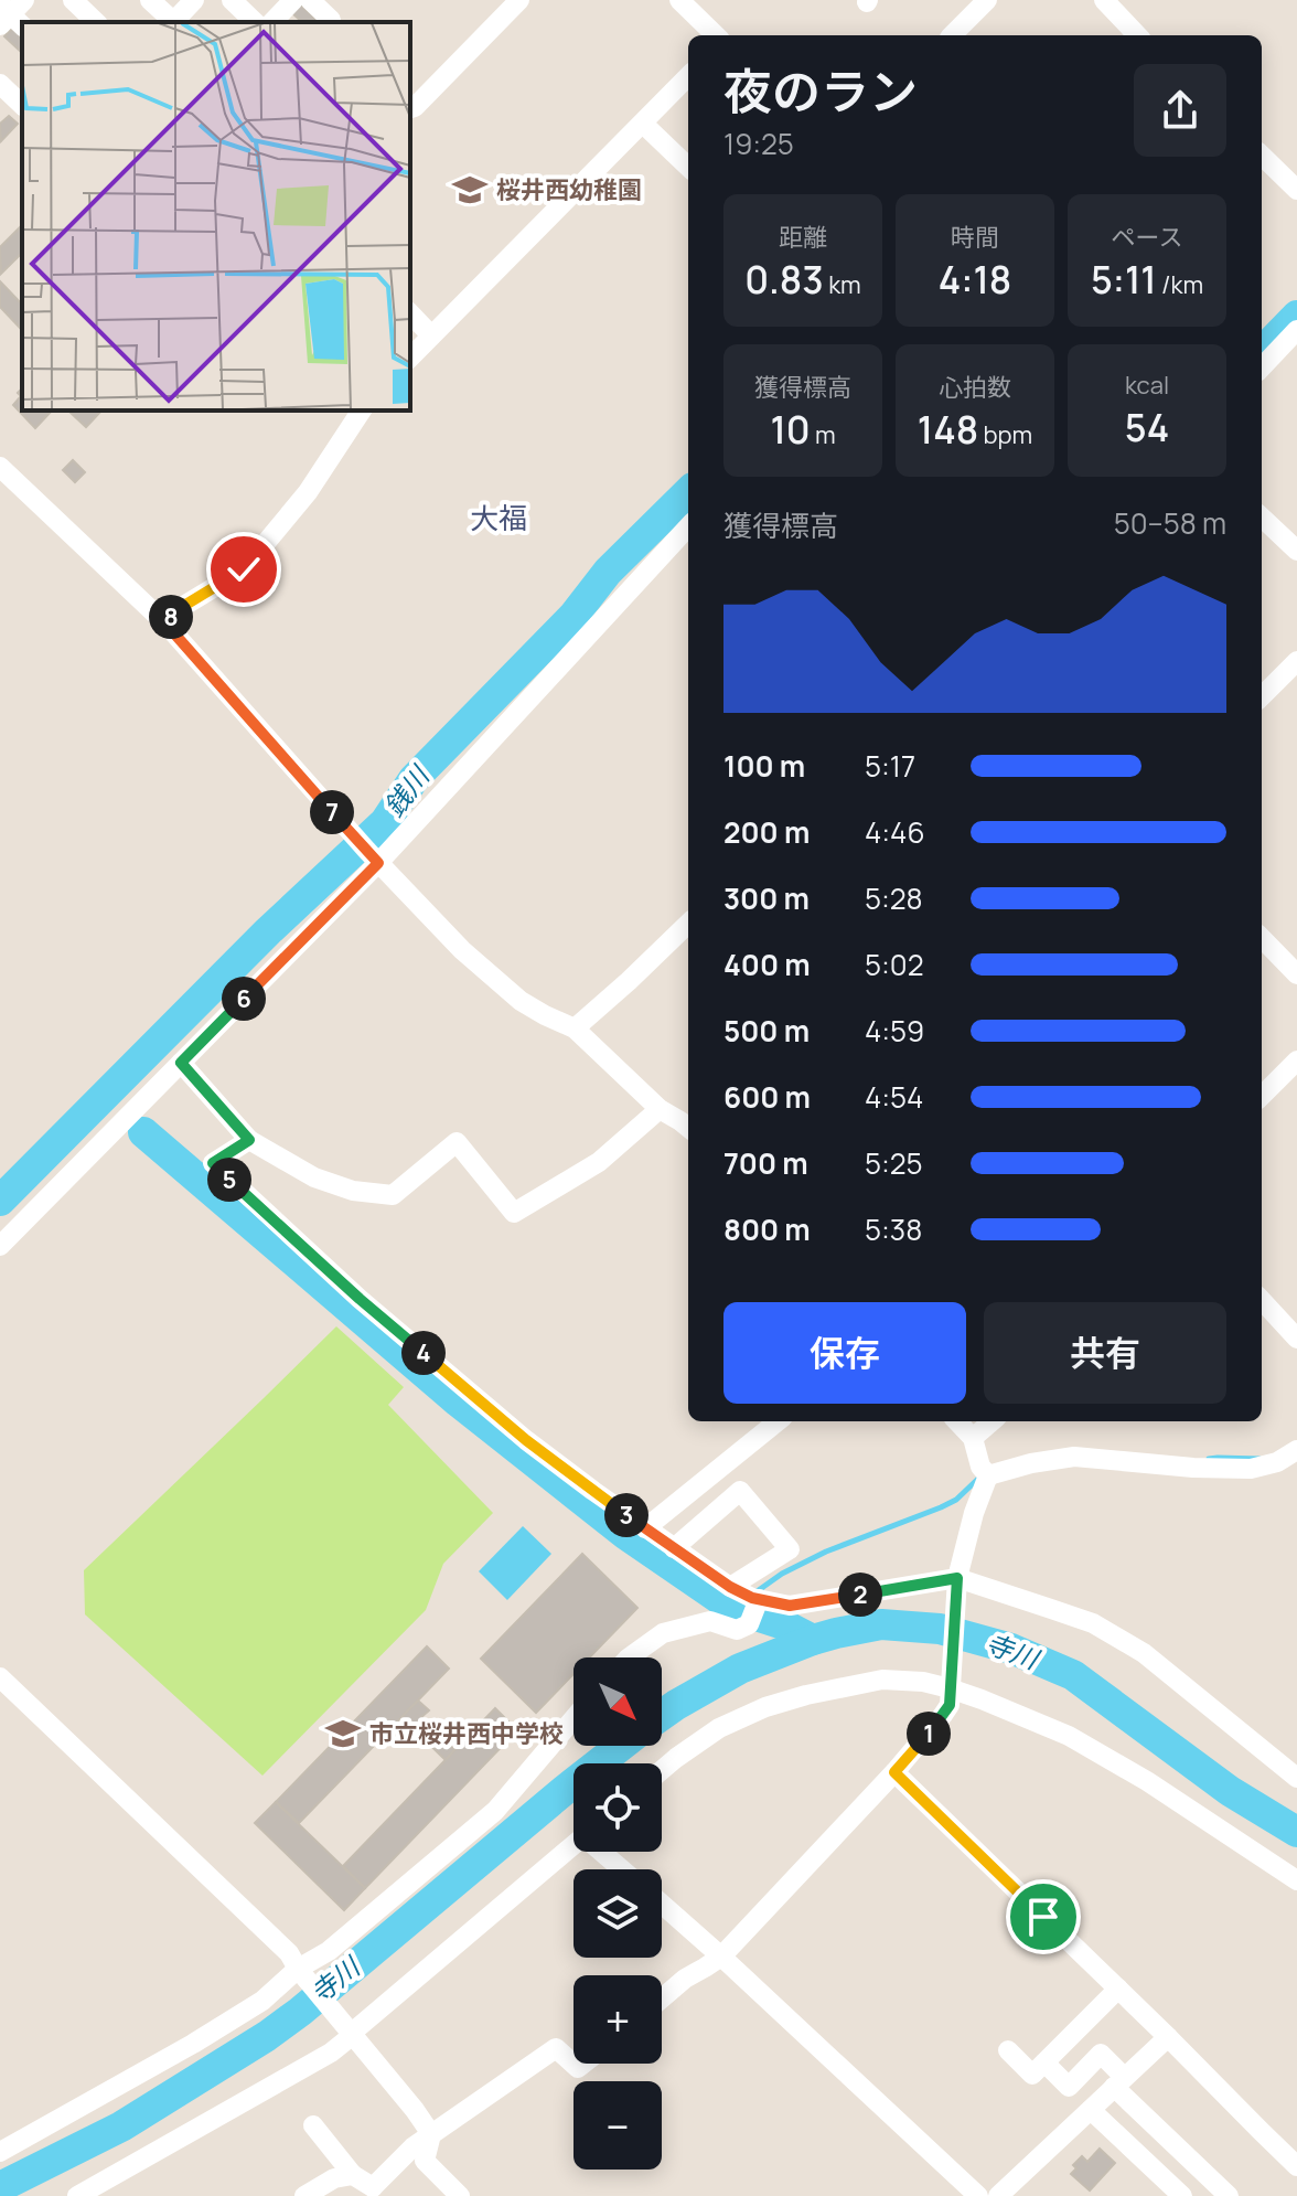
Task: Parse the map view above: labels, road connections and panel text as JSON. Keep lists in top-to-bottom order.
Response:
{
  "districts": ["大福"],
  "water": ["銭川", "寺川"],
  "places": {
    "school or university": ["桜井西幼稚園", "市立桜井西中学校"]
  },
  "north": "bottom right",
  "page": {
    "heading": ["夜のラン", "19:25"],
    "stats": [
      ["距離", "0.83 km"],
      ["時間", "4:18"],
      ["ペース", "5:11 /km"],
      ["獲得標高", "10 m"],
      ["心拍数", "148 bpm"],
      ["kcal", "54"]
    ],
    "chart": ["獲得標高", "50–58 m"],
    "pins": [
      "8",
      "7",
      "6",
      "5",
      "4",
      "3",
      "2",
      "1"
    ],
    "list": [
      {
        "name": "100 m",
        "note": "5:17"
      },
      {
        "name": "200 m",
        "note": "4:46"
      },
      {
        "name": "300 m",
        "note": "5:28"
      },
      {
        "name": "400 m",
        "note": "5:02"
      },
      {
        "name": "500 m",
        "note": "4:59"
      },
      {
        "name": "600 m",
        "note": "4:54"
      },
      {
        "name": "700 m",
        "note": "5:25"
      },
      {
        "name": "800 m",
        "note": "5:38"
      }
    ],
    "buttons": ["保存", "共有"],
    "map_buttons": ["+", "−"]
  }
}
